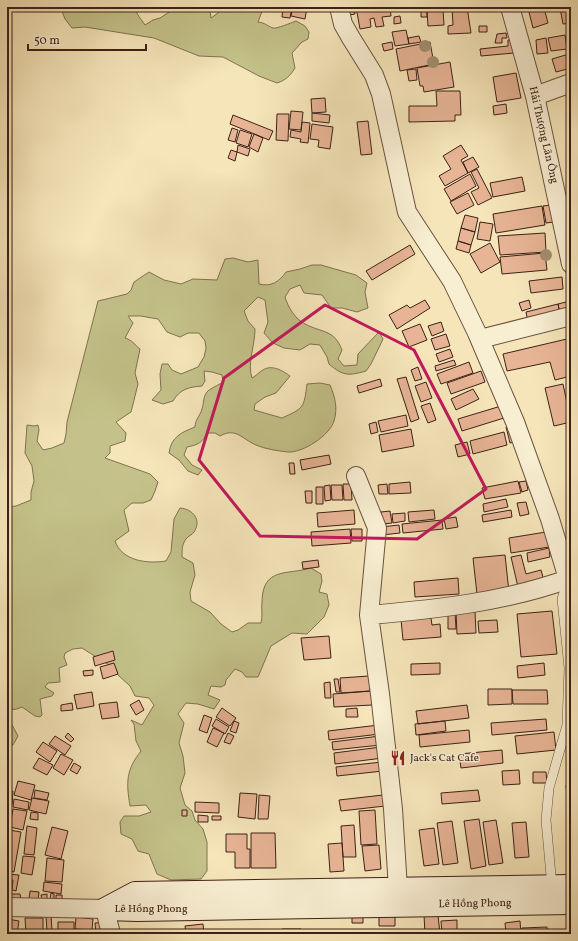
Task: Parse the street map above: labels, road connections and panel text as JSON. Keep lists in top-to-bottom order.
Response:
{
  "streets": {
    "street": ["Hải Thượng Lãn Ông", "Lê Hồng Phong"]
  },
  "places": {
    "restaurant": ["Jack's Cat Cafe"]
  },
  "scale_bar": "50 m"
}
